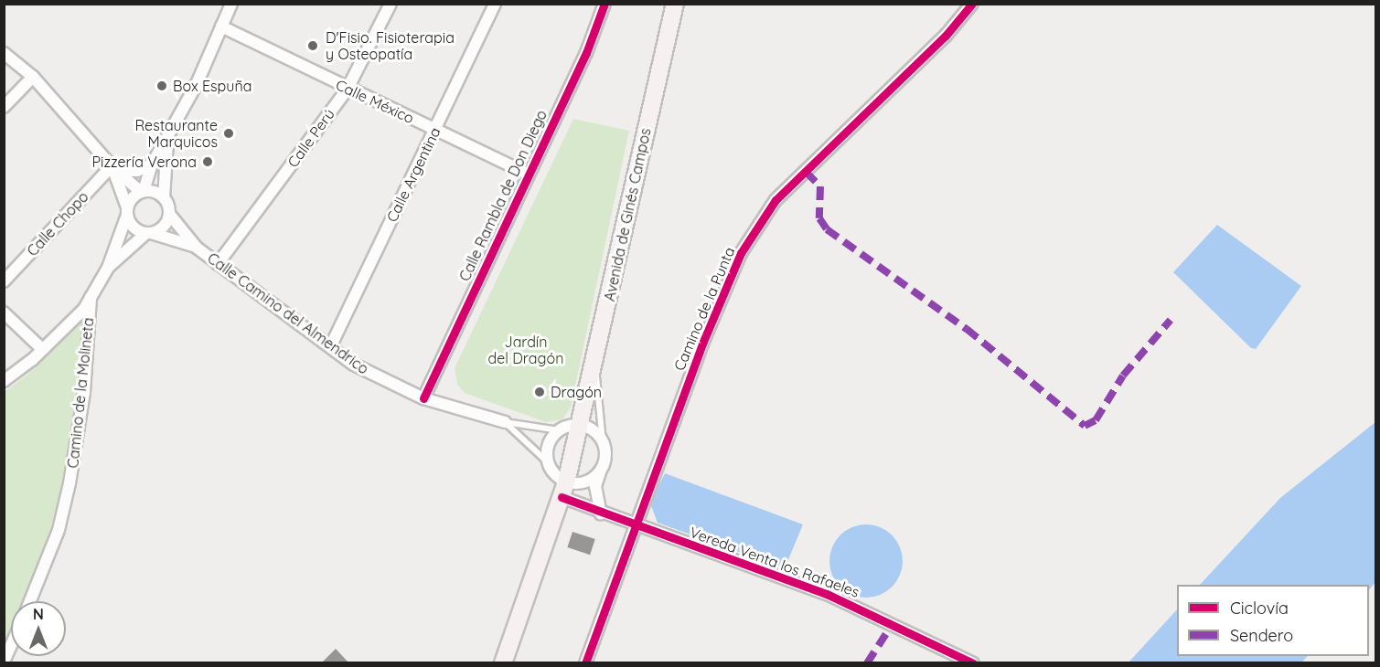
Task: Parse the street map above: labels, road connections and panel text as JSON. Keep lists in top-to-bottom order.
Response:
{
  "streets": {
    "main road": ["Avenida de Ginés Campos"],
    "street": [
      "Calle México",
      "Calle Perú",
      "Calle Argentina",
      "Calle Rambla de Don Diego",
      "Calle Chopo",
      "Camino de la Punta",
      "Calle Camino del Almendrico",
      "Camino de la Molineta",
      "Vereda Venta los Rafaeles"
    ]
  },
  "crossings": [
    ["Calle México", "Calle Perú"],
    ["Calle México", "Calle Argentina"],
    ["Calle México", "Calle Rambla de Don Diego"],
    ["Calle Perú", "Calle Camino del Almendrico"],
    ["Calle Argentina", "Calle Camino del Almendrico"],
    ["Calle Rambla de Don Diego", "Calle Camino del Almendrico"],
    ["Avenida de Ginés Campos", "Vereda Venta los Rafaeles"],
    ["Camino de la Punta", "Vereda Venta los Rafaeles"]
  ],
  "parks": ["Jardín del Dragón"],
  "places": [
    "D'Fisio. Fisioterapia y Osteopatía",
    "Box Espuña",
    "Restaurante Marquicos",
    "Pizzería Verona",
    "Dragón"
  ],
  "legend": ["Ciclovía", "Sendero"],
  "north": "top"
}
